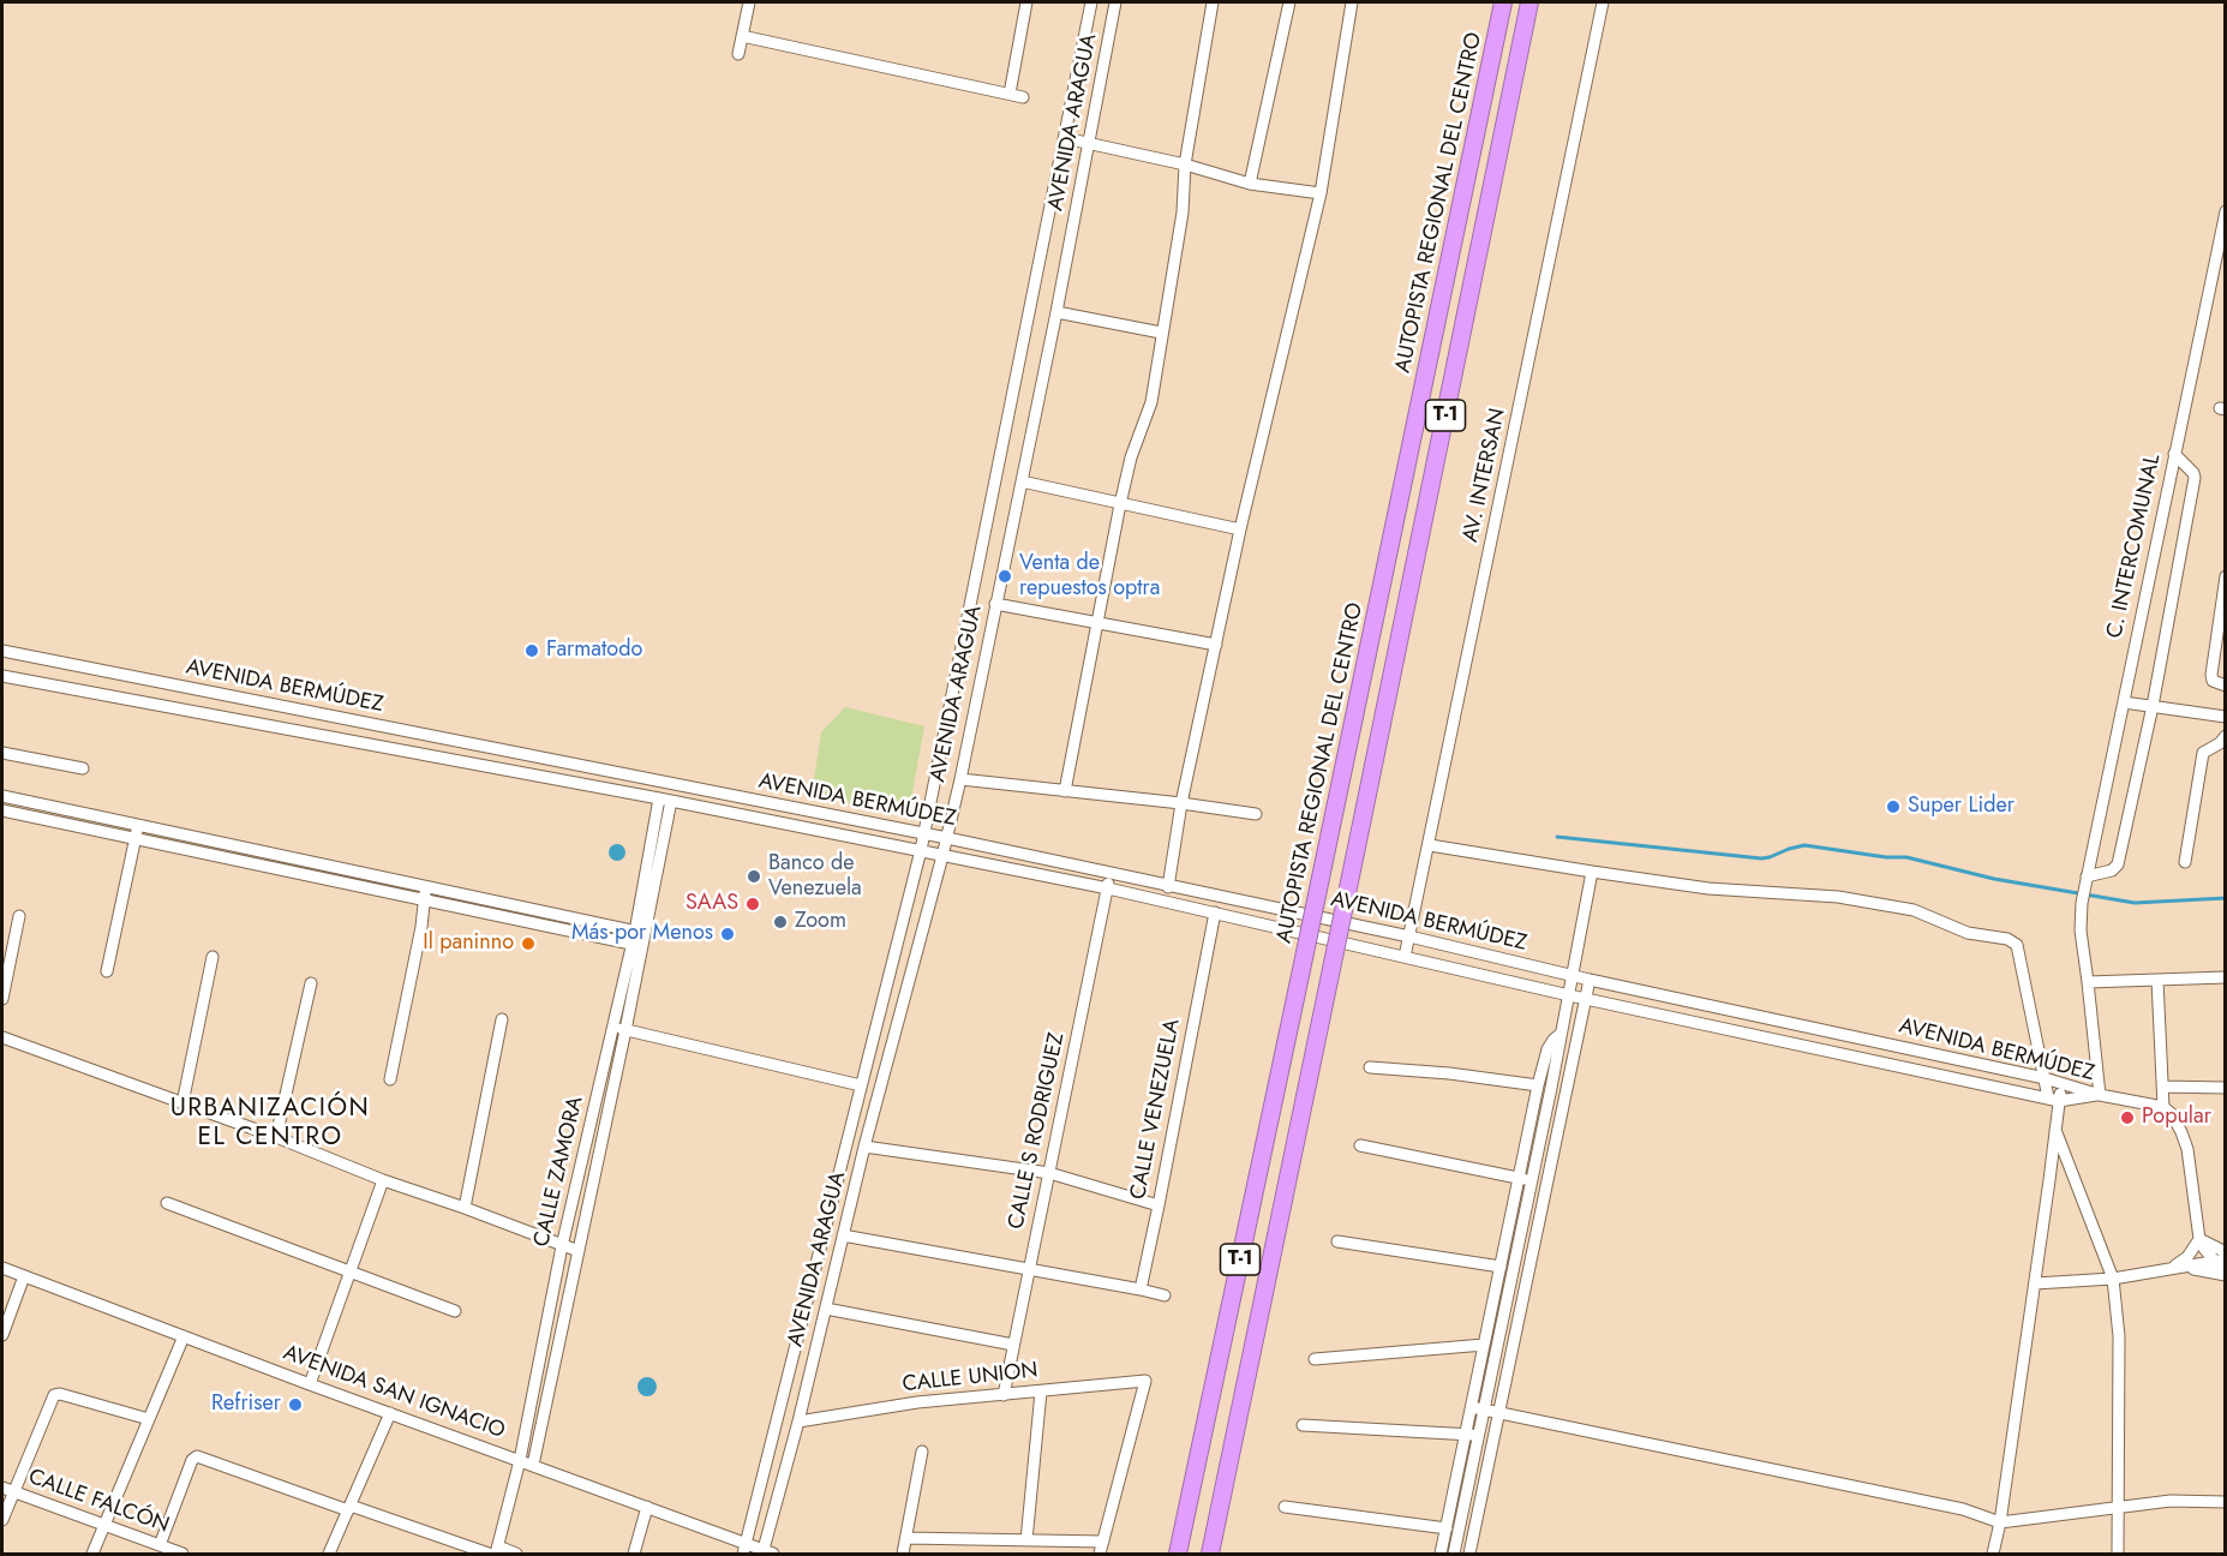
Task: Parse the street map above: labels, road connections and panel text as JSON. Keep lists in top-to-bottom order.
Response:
{
  "streets": {
    "highway": ["AUTOPISTA REGIONAL DEL CENTRO", "T-1"],
    "street": [
      "AVENIDA ARAGUA",
      "AV. INTERSAN",
      "C. INTERCOMUNAL",
      "AVENIDA BERMÚDEZ",
      "CALLE VENEZUELA",
      "CALLE S RODRIGUEZ",
      "CALLE ZAMORA",
      "CALLE UNION",
      "AVENIDA SAN IGNACIO",
      "CALLE FALCÓN"
    ]
  },
  "crossings": [
    ["AVENIDA ARAGUA", "AVENIDA BERMÚDEZ"],
    ["AVENIDA ARAGUA", "CALLE UNION"],
    ["AVENIDA ARAGUA", "AVENIDA SAN IGNACIO"],
    ["AV. INTERSAN", "AVENIDA BERMÚDEZ"],
    ["C. INTERCOMUNAL", "AVENIDA BERMÚDEZ"],
    ["AVENIDA BERMÚDEZ", "CALLE VENEZUELA"],
    ["AVENIDA BERMÚDEZ", "CALLE S RODRIGUEZ"],
    ["AVENIDA BERMÚDEZ", "CALLE ZAMORA"],
    ["CALLE S RODRIGUEZ", "CALLE UNION"],
    ["CALLE ZAMORA", "AVENIDA SAN IGNACIO"]
  ],
  "districts": ["URBANIZACIÓN EL CENTRO"],
  "places": [
    "Venta de repuestos optra",
    "Farmatodo",
    "Super Lider",
    "Banco de Venezuela",
    "SAAS",
    "Zoom",
    "Más por Menos",
    "Il paninno",
    "Popular",
    "Refriser"
  ]
}
